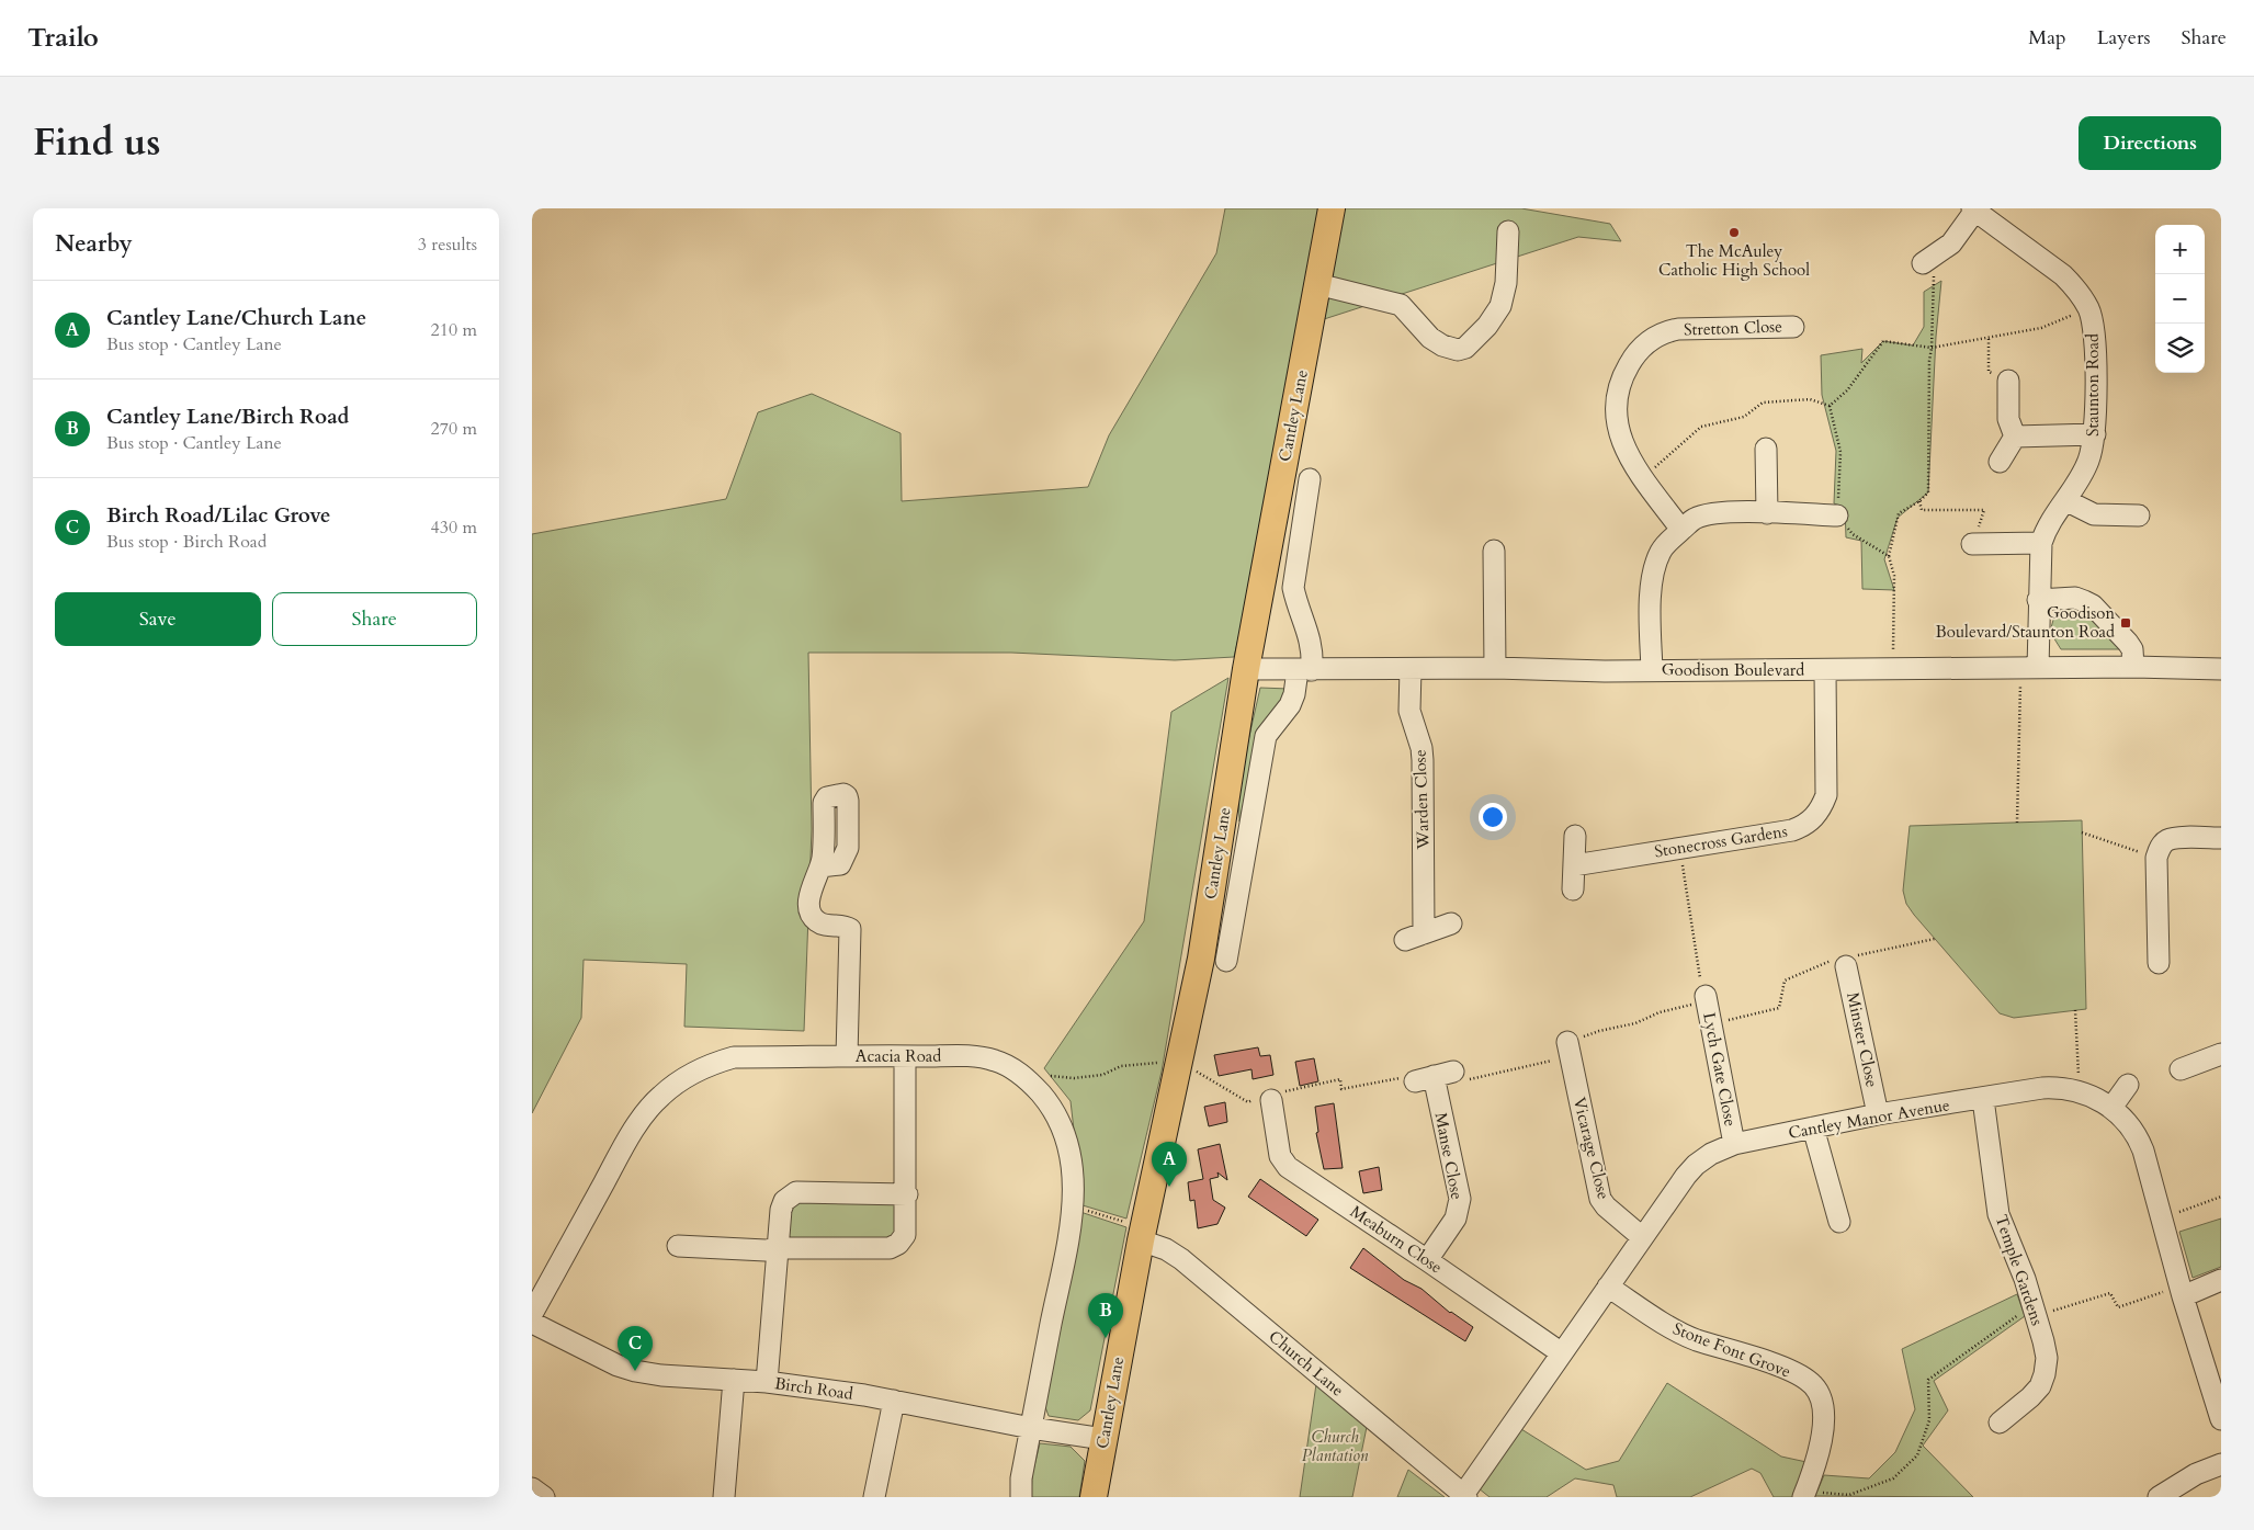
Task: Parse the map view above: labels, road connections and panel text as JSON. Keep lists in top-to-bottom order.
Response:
{
  "streets": {
    "main road": ["Cantley Lane"],
    "street": [
      "Stretton Close",
      "Staunton Road",
      "Goodison Boulevard",
      "Warden Close",
      "Stonecross Gardens",
      "Minster Close",
      "Acacia Road",
      "Lych Gate Close",
      "Cantley Manor Avenue",
      "Vicarage Close",
      "Manse Close",
      "Meaburn Close",
      "Temple Gardens",
      "Stone Font Grove",
      "Church Lane",
      "Birch Road"
    ]
  },
  "crossings": [
    ["Staunton Road", "Goodison Boulevard"],
    ["Cantley Lane", "Goodison Boulevard"],
    ["Cantley Lane", "Church Lane"],
    ["Cantley Lane", "Birch Road"],
    ["Goodison Boulevard", "Warden Close"],
    ["Goodison Boulevard", "Stonecross Gardens"],
    ["Minster Close", "Cantley Manor Avenue"],
    ["Acacia Road", "Birch Road"],
    ["Lych Gate Close", "Cantley Manor Avenue"],
    ["Cantley Manor Avenue", "Vicarage Close"],
    ["Cantley Manor Avenue", "Meaburn Close"],
    ["Cantley Manor Avenue", "Temple Gardens"],
    ["Cantley Manor Avenue", "Stone Font Grove"],
    ["Cantley Manor Avenue", "Church Lane"],
    ["Manse Close", "Meaburn Close"]
  ],
  "parks": ["Church Plantation"],
  "places": {
    "other": ["The McAuley Catholic High School"],
    "transit": ["Goodison Boulevard/Staunton Road"]
  },
  "page": {
    "header": "Trailo",
    "nav": ["Map", "Layers", "Share"],
    "title": "Find us",
    "buttons": [
      "Directions",
      ["Save", "Share"]
    ],
    "heading": ["Nearby", "3 results"],
    "map_buttons": ["+", "−"],
    "list": [
      {
        "mark": "A",
        "name": "Cantley Lane/Church Lane",
        "note": "Bus stop · Cantley Lane",
        "value": "210 m"
      },
      {
        "mark": "B",
        "name": "Cantley Lane/Birch Road",
        "note": "Bus stop · Cantley Lane",
        "value": "270 m"
      },
      {
        "mark": "C",
        "name": "Birch Road/Lilac Grove",
        "note": "Bus stop · Birch Road",
        "value": "430 m"
      }
    ],
    "pins": ["A", "B", "C"]
  }
}
